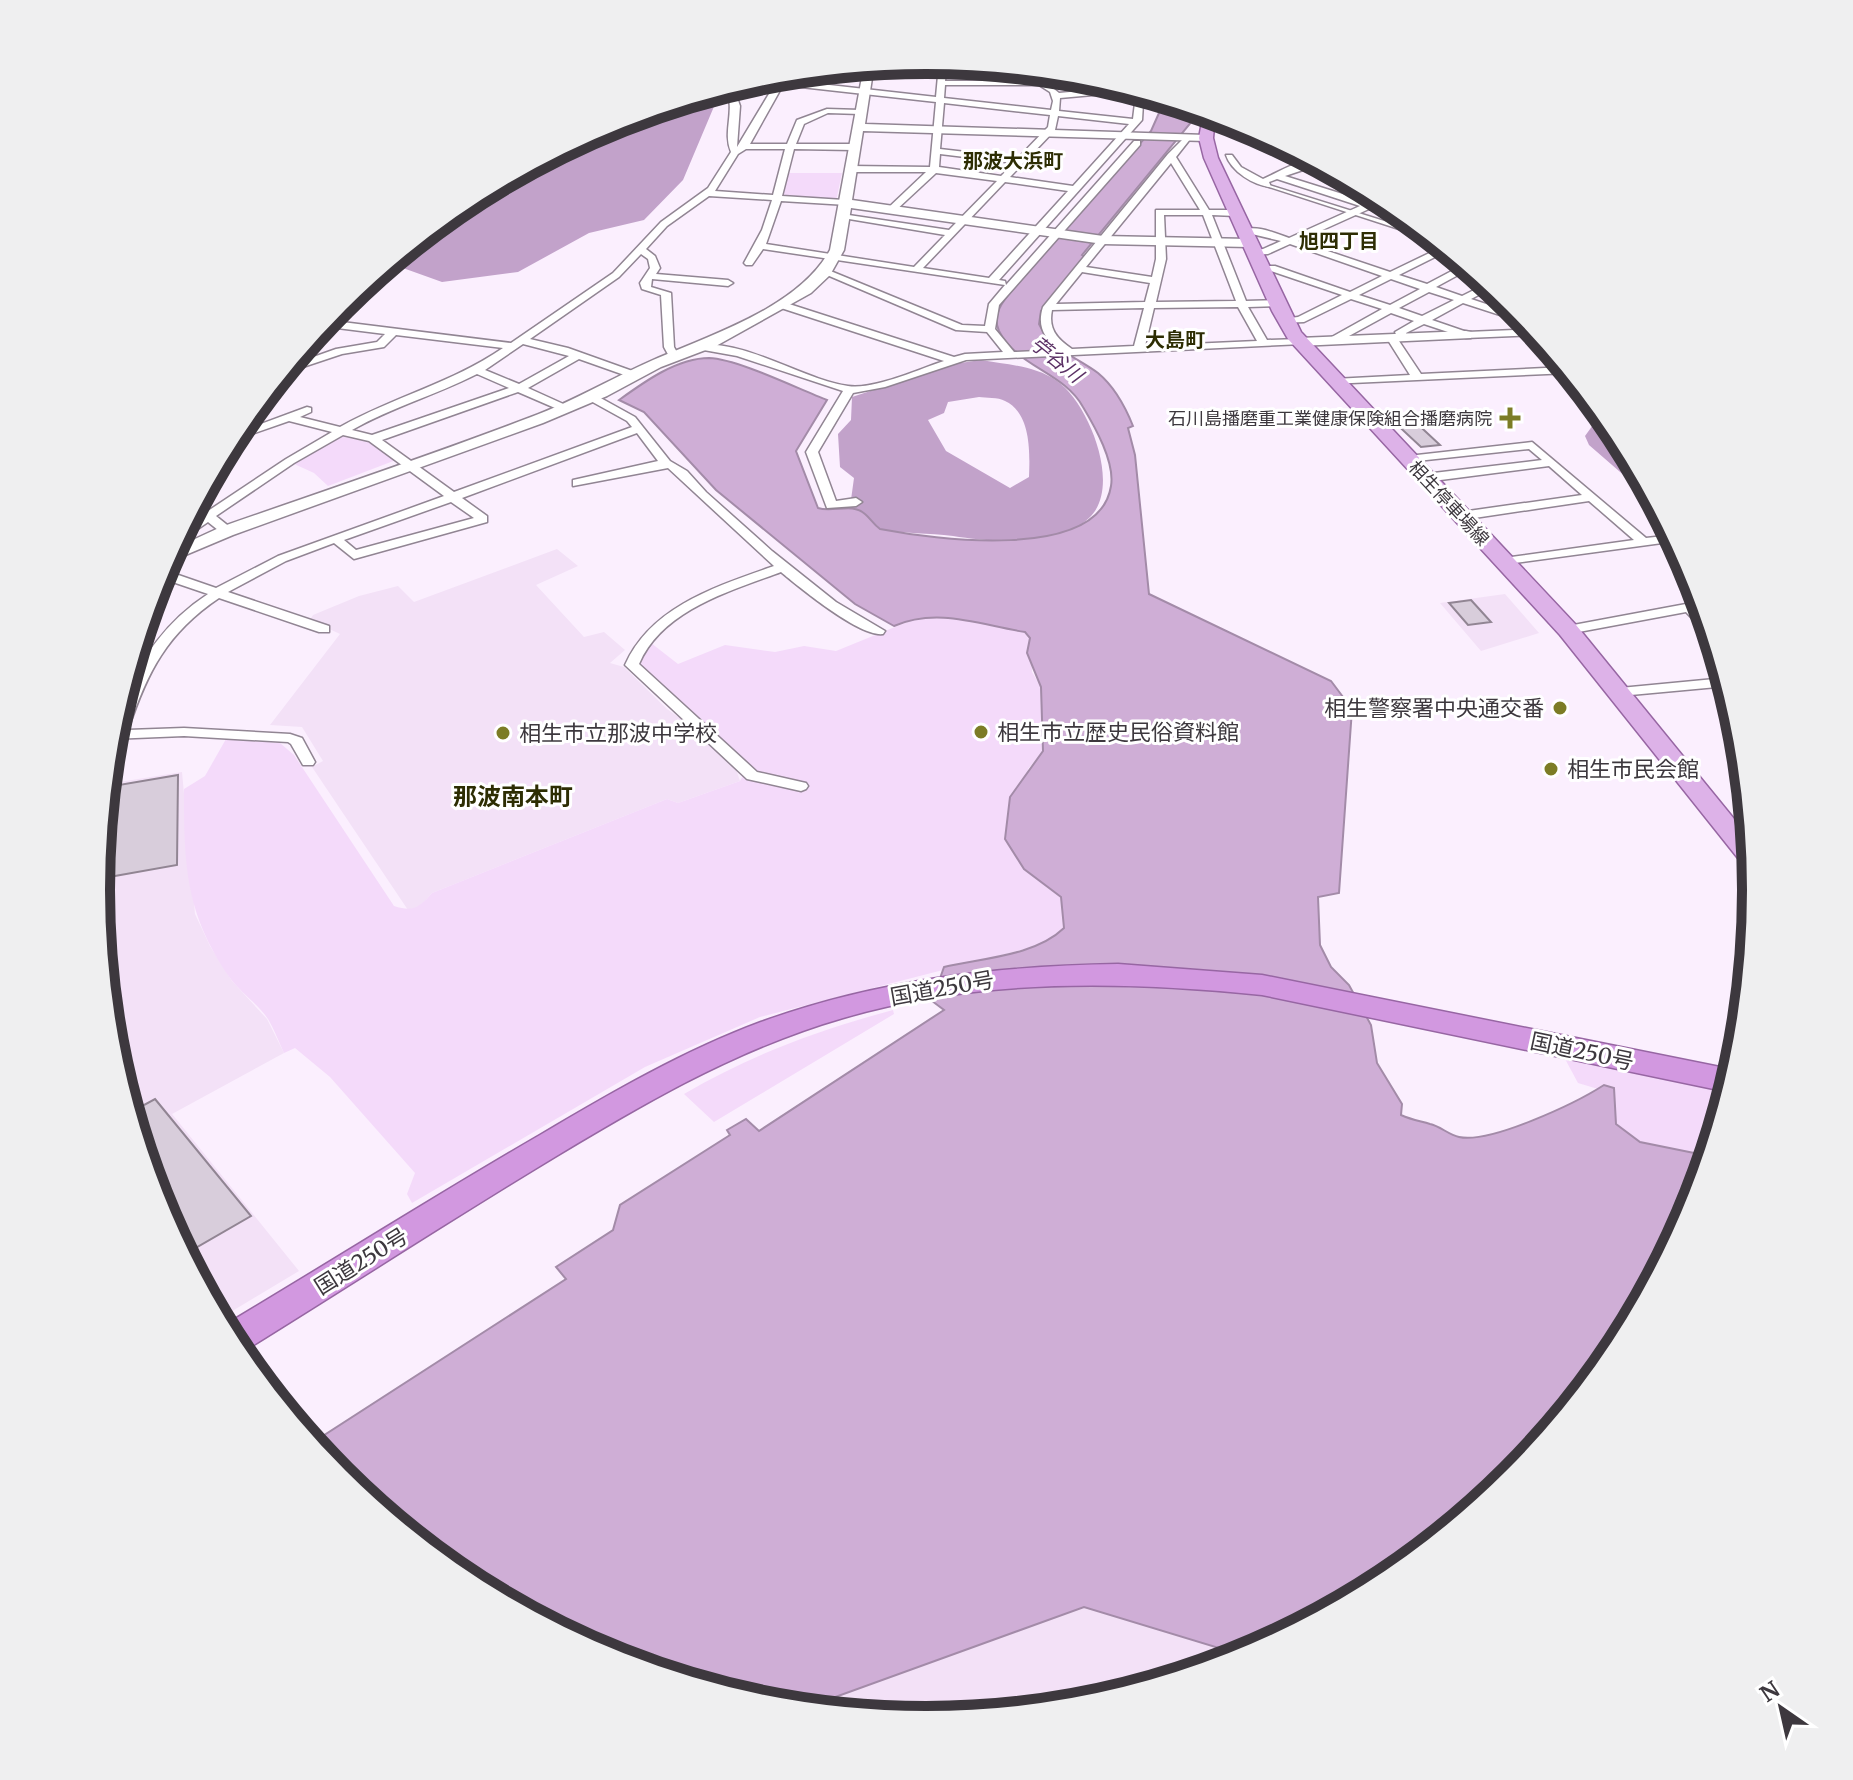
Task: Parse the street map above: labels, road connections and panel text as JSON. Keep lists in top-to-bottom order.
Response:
{
  "streets": {
    "highway": ["国道250号"],
    "main road": ["相生停車場線"]
  },
  "districts": [
    "那波大浜町",
    "旭四丁目",
    "大島町",
    "那波南本町"
  ],
  "water": ["苧谷川"],
  "places": {
    "health": ["石川島播磨重工業健康保険組合播磨病院"],
    "other": [
      "相生警察署中央通交番",
      "相生市立歴史民俗資料館",
      "相生市立那波中学校",
      "相生市民会館"
    ]
  },
  "north": "top left"
}
